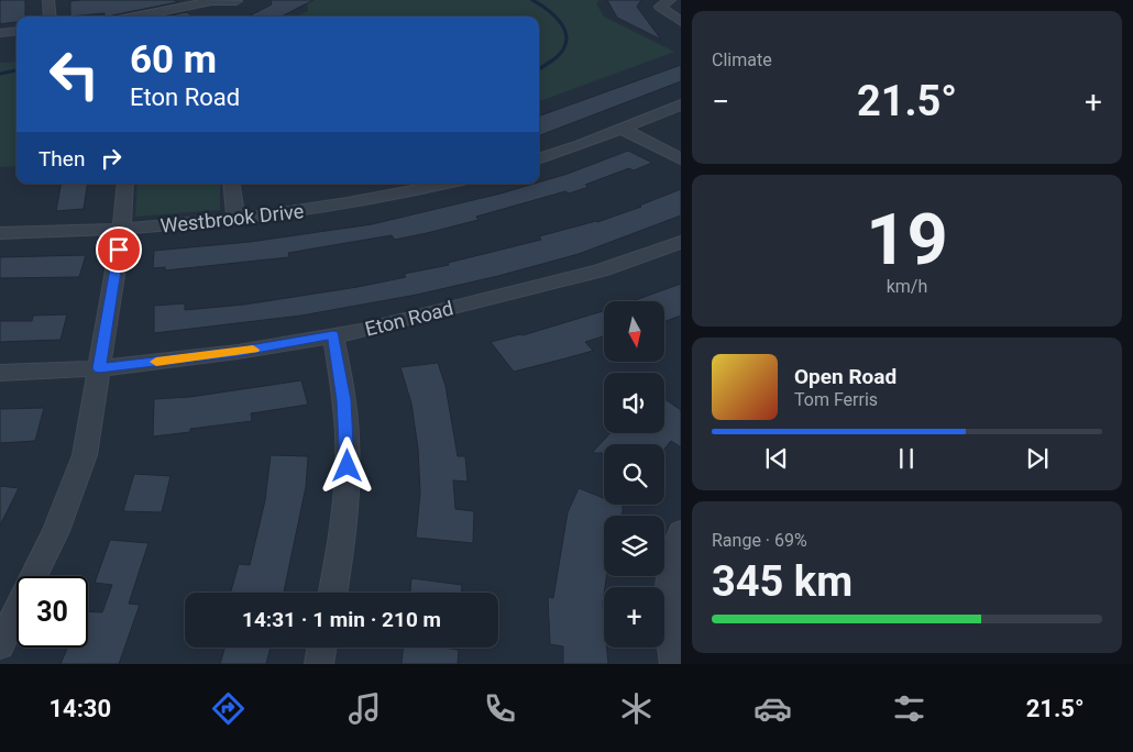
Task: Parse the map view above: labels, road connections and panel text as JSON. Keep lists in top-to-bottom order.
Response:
{
  "streets": {
    "street": ["Westbrook Drive", "Eton Road"]
  },
  "north": "bottom",
  "page": {
    "tile": [
      "Climate",
      ["19", "km/h"],
      ["Range · 69%", "345 km"]
    ],
    "turn": ["60 m", "Eton Road"],
    "heat": ["−", "21.5°", "+"],
    "then": "Then",
    "map_buttons": "+",
    "song": ["Open Road", "Tom Ferris"],
    "limit": "30",
    "trip": "14:31 · 1 min · 210 m",
    "tabs": ["14:30", "21.5°"]
  }
}
